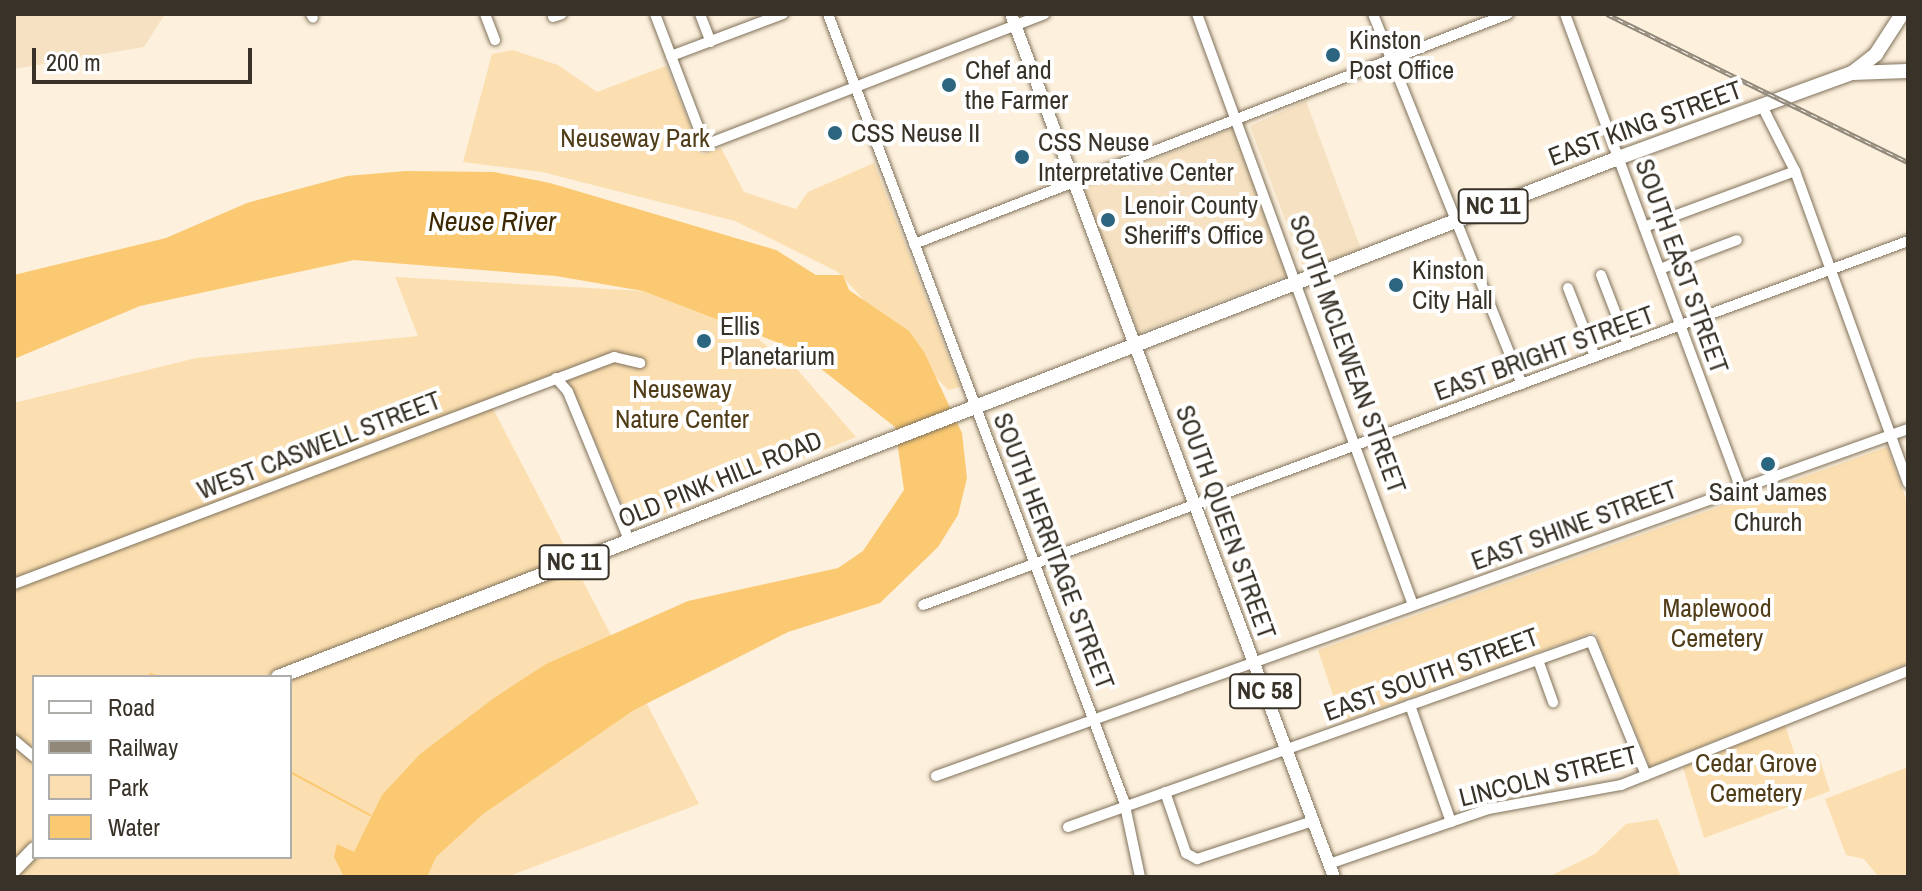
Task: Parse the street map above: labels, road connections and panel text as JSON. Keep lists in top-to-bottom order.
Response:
{
  "streets": {
    "highway": ["EAST KING STREET", "NC 11", "OLD PINK HILL ROAD"],
    "main road": ["SOUTH QUEEN STREET", "NC 58"],
    "street": [
      "SOUTH EAST STREET",
      "EAST BRIGHT STREET",
      "SOUTH MCLEWEAN STREET",
      "WEST CASWELL STREET",
      "EAST SHINE STREET",
      "SOUTH HERRITAGE STREET",
      "EAST SOUTH STREET",
      "LINCOLN STREET"
    ]
  },
  "crossings": [
    ["EAST KING STREET", "NC 11"],
    ["EAST KING STREET", "SOUTH EAST STREET"],
    ["EAST KING STREET", "SOUTH MCLEWEAN STREET"],
    ["EAST KING STREET", "OLD PINK HILL ROAD"],
    ["EAST KING STREET", "SOUTH QUEEN STREET"],
    ["SOUTH EAST STREET", "EAST BRIGHT STREET"],
    ["SOUTH EAST STREET", "EAST SHINE STREET"],
    ["EAST BRIGHT STREET", "SOUTH MCLEWEAN STREET"],
    ["EAST BRIGHT STREET", "SOUTH QUEEN STREET"],
    ["EAST BRIGHT STREET", "SOUTH HERRITAGE STREET"],
    ["SOUTH MCLEWEAN STREET", "EAST SHINE STREET"],
    ["OLD PINK HILL ROAD", "SOUTH QUEEN STREET"],
    ["OLD PINK HILL ROAD", "SOUTH HERRITAGE STREET"],
    ["SOUTH QUEEN STREET", "EAST SHINE STREET"],
    ["SOUTH QUEEN STREET", "EAST SOUTH STREET"],
    ["SOUTH QUEEN STREET", "NC 58"],
    ["SOUTH QUEEN STREET", "LINCOLN STREET"],
    ["EAST SHINE STREET", "SOUTH HERRITAGE STREET"],
    ["SOUTH HERRITAGE STREET", "EAST SOUTH STREET"],
    ["EAST SOUTH STREET", "LINCOLN STREET"]
  ],
  "water": ["Neuse River"],
  "parks": [
    "Neuseway Park",
    "Neuseway Nature Center",
    "Maplewood Cemetery",
    "Cedar Grove Cemetery"
  ],
  "places": [
    "Kinston Post Office",
    "Chef and the Farmer",
    "CSS Neuse II",
    "CSS Neuse Interpretative Center",
    "Lenoir County Sheriff's Office",
    "Kinston City Hall",
    "Ellis Planetarium",
    "Saint James Church"
  ],
  "legend": [
    "Road",
    "Railway",
    "Park",
    "Water"
  ],
  "scale_bar": "200 m"
}
